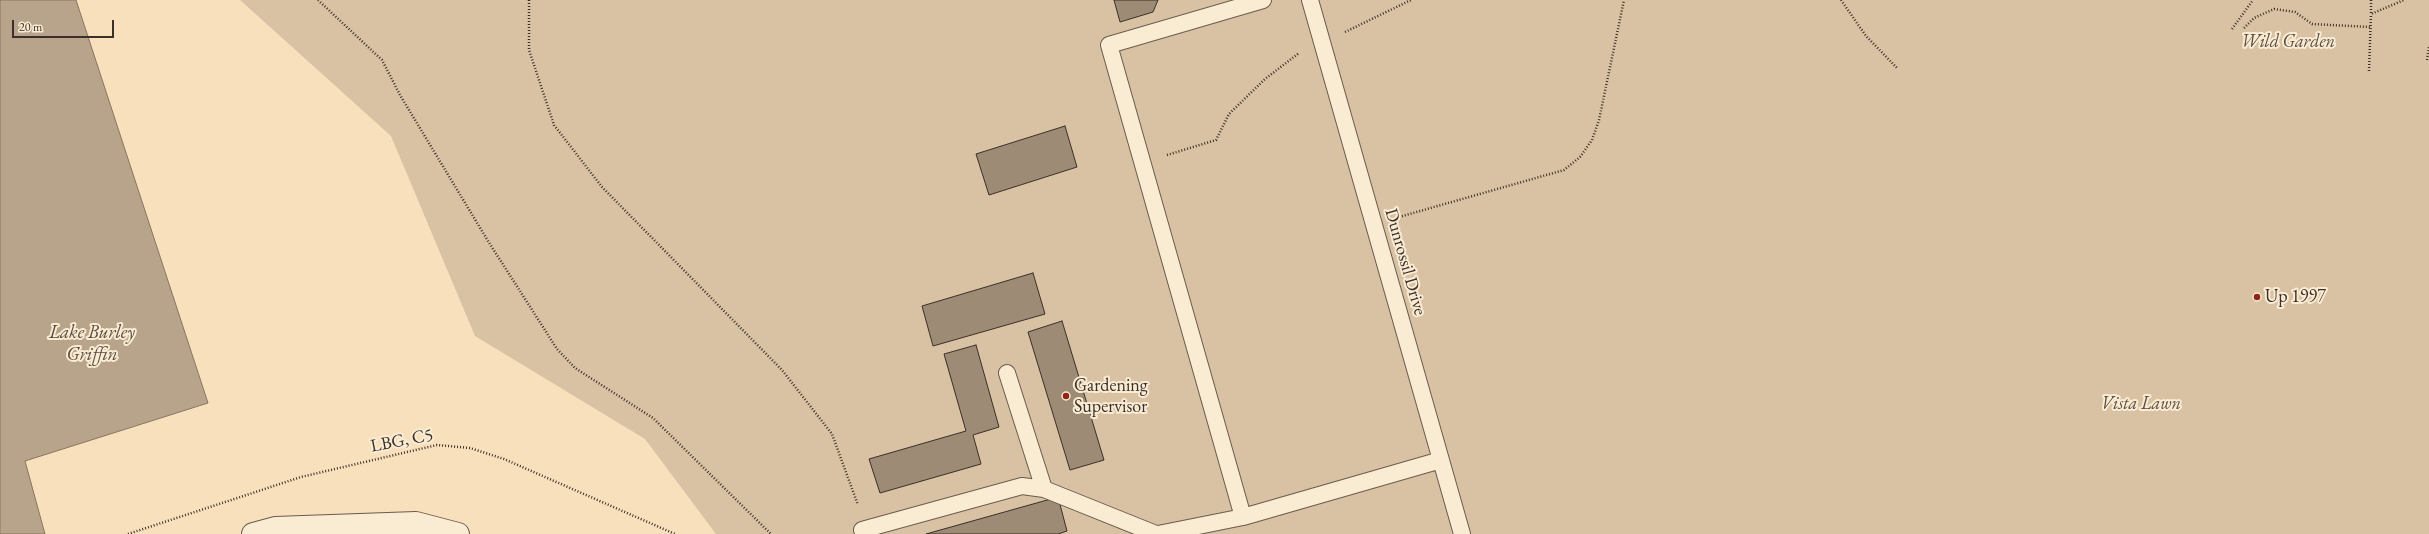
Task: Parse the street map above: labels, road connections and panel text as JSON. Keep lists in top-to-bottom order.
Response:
{
  "streets": {
    "lane": ["Dunrossil Drive"],
    "path": ["LBG, C5"]
  },
  "water": ["Lake Burley Griffin"],
  "parks": ["Wild Garden", "Vista Lawn"],
  "places": ["Up 1997", "Gardening Supervisor"],
  "scale_bar": "20 m"
}
